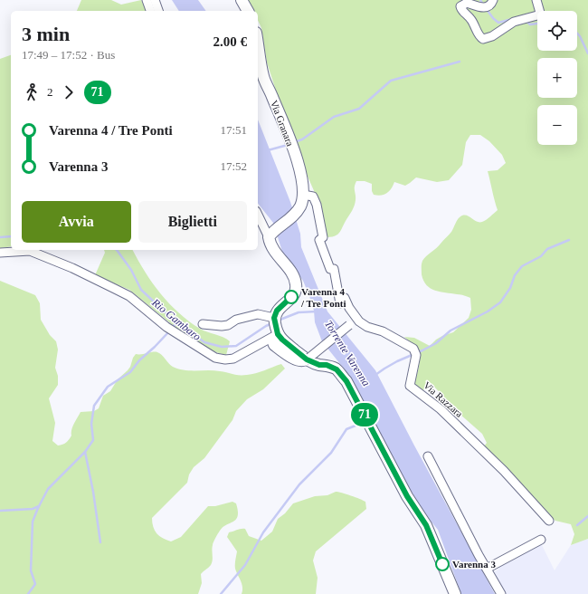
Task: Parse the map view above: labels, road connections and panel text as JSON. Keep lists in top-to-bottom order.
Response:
{
  "streets": {
    "street": ["Via Granara", "Via Razzara"]
  },
  "crossings": [
    ["Via Granara", "Via Razzara"]
  ],
  "water": ["Rio Gambaro", "Torrente Varenna"],
  "places": ["Varenna 4 / Tre Ponti", "Varenna 3"],
  "lines": ["bus line 71"],
  "page": {
    "on_map": "71",
    "map_buttons": ["+", "−"],
    "heading": ["3 min", "17:49 – 17:52 · Bus", "2.00 €"],
    "legs": ["2", "71"],
    "list": [
      {
        "name": "Varenna 4 / Tre Ponti",
        "value": "17:51"
      },
      {
        "name": "Varenna 3",
        "value": "17:52"
      }
    ],
    "buttons": ["Avvia", "Biglietti"]
  }
}
